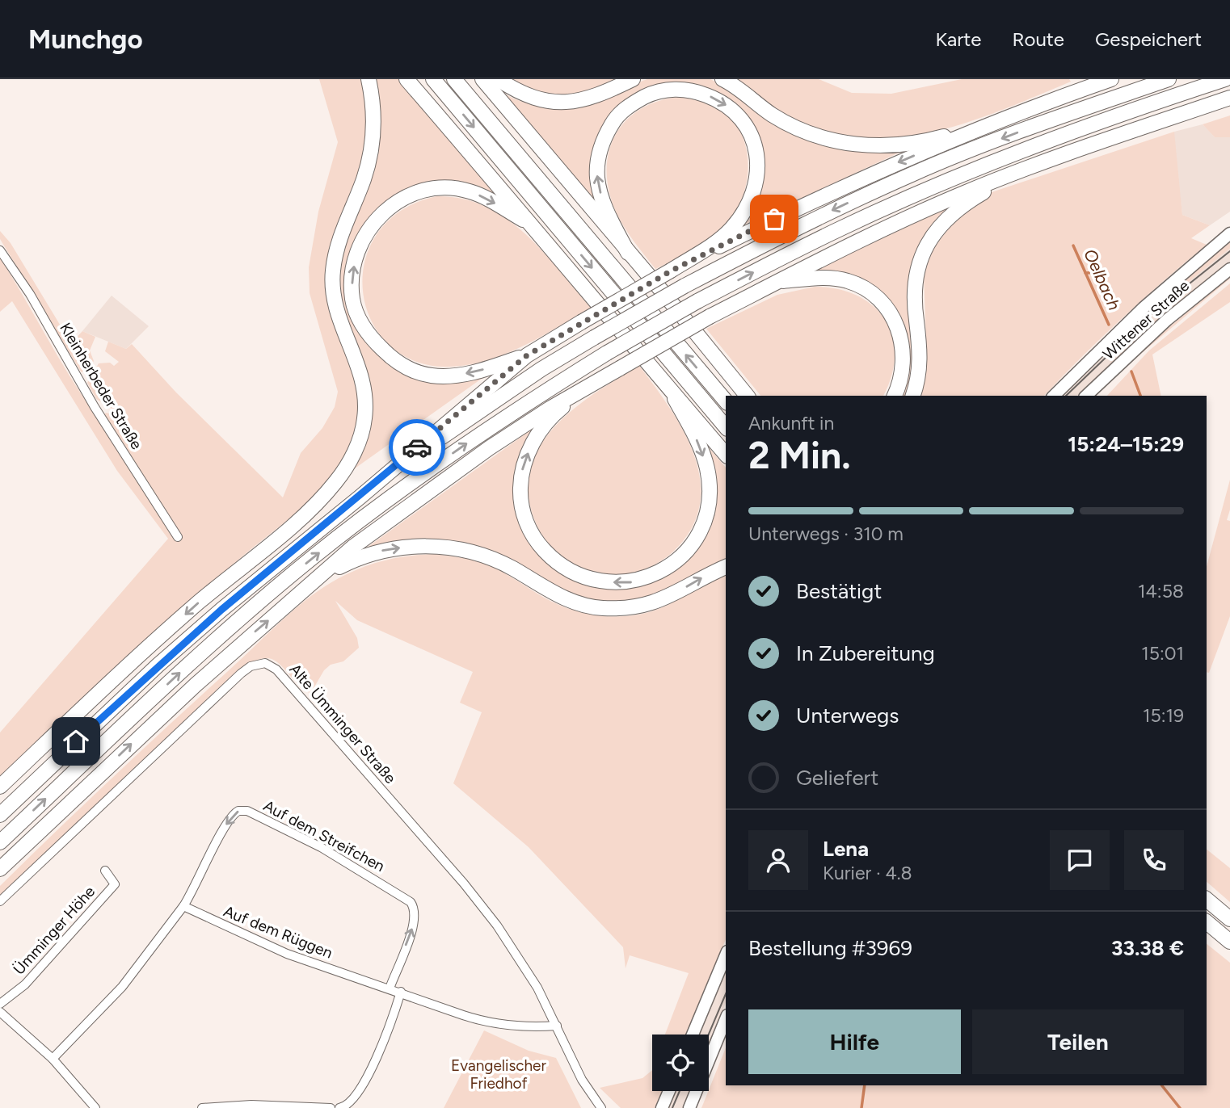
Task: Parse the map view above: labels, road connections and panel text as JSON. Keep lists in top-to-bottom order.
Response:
{
  "streets": {
    "main road": ["Wittener Straße"],
    "street": [
      "Kleinherbeder Straße",
      "Alte Ümminger Straße",
      "Auf dem Streifchen",
      "Ümminger Höhe",
      "Auf dem Rüggen"
    ]
  },
  "crossings": [
    ["Alte Ümminger Straße", "Auf dem Rüggen"],
    ["Auf dem Streifchen", "Auf dem Rüggen"]
  ],
  "water": ["Oelbach"],
  "parks": ["Evangelischer Friedhof"],
  "page": {
    "header": "Munchgo",
    "nav": ["Karte", "Route", "Gespeichert"],
    "heading": ["2 Min.", "Ankunft in", "15:24–15:29"],
    "panel": [
      "Lena",
      "Kurier · 4.8",
      "Bestellung #3969",
      "33.38 €"
    ],
    "bar": "Unterwegs · 310 m",
    "list": [
      ["Bestätigt", "14:58"],
      ["In Zubereitung", "15:01"],
      ["Unterwegs", "15:19"],
      "Geliefert"
    ],
    "buttons": ["Hilfe", "Teilen"]
  }
}
